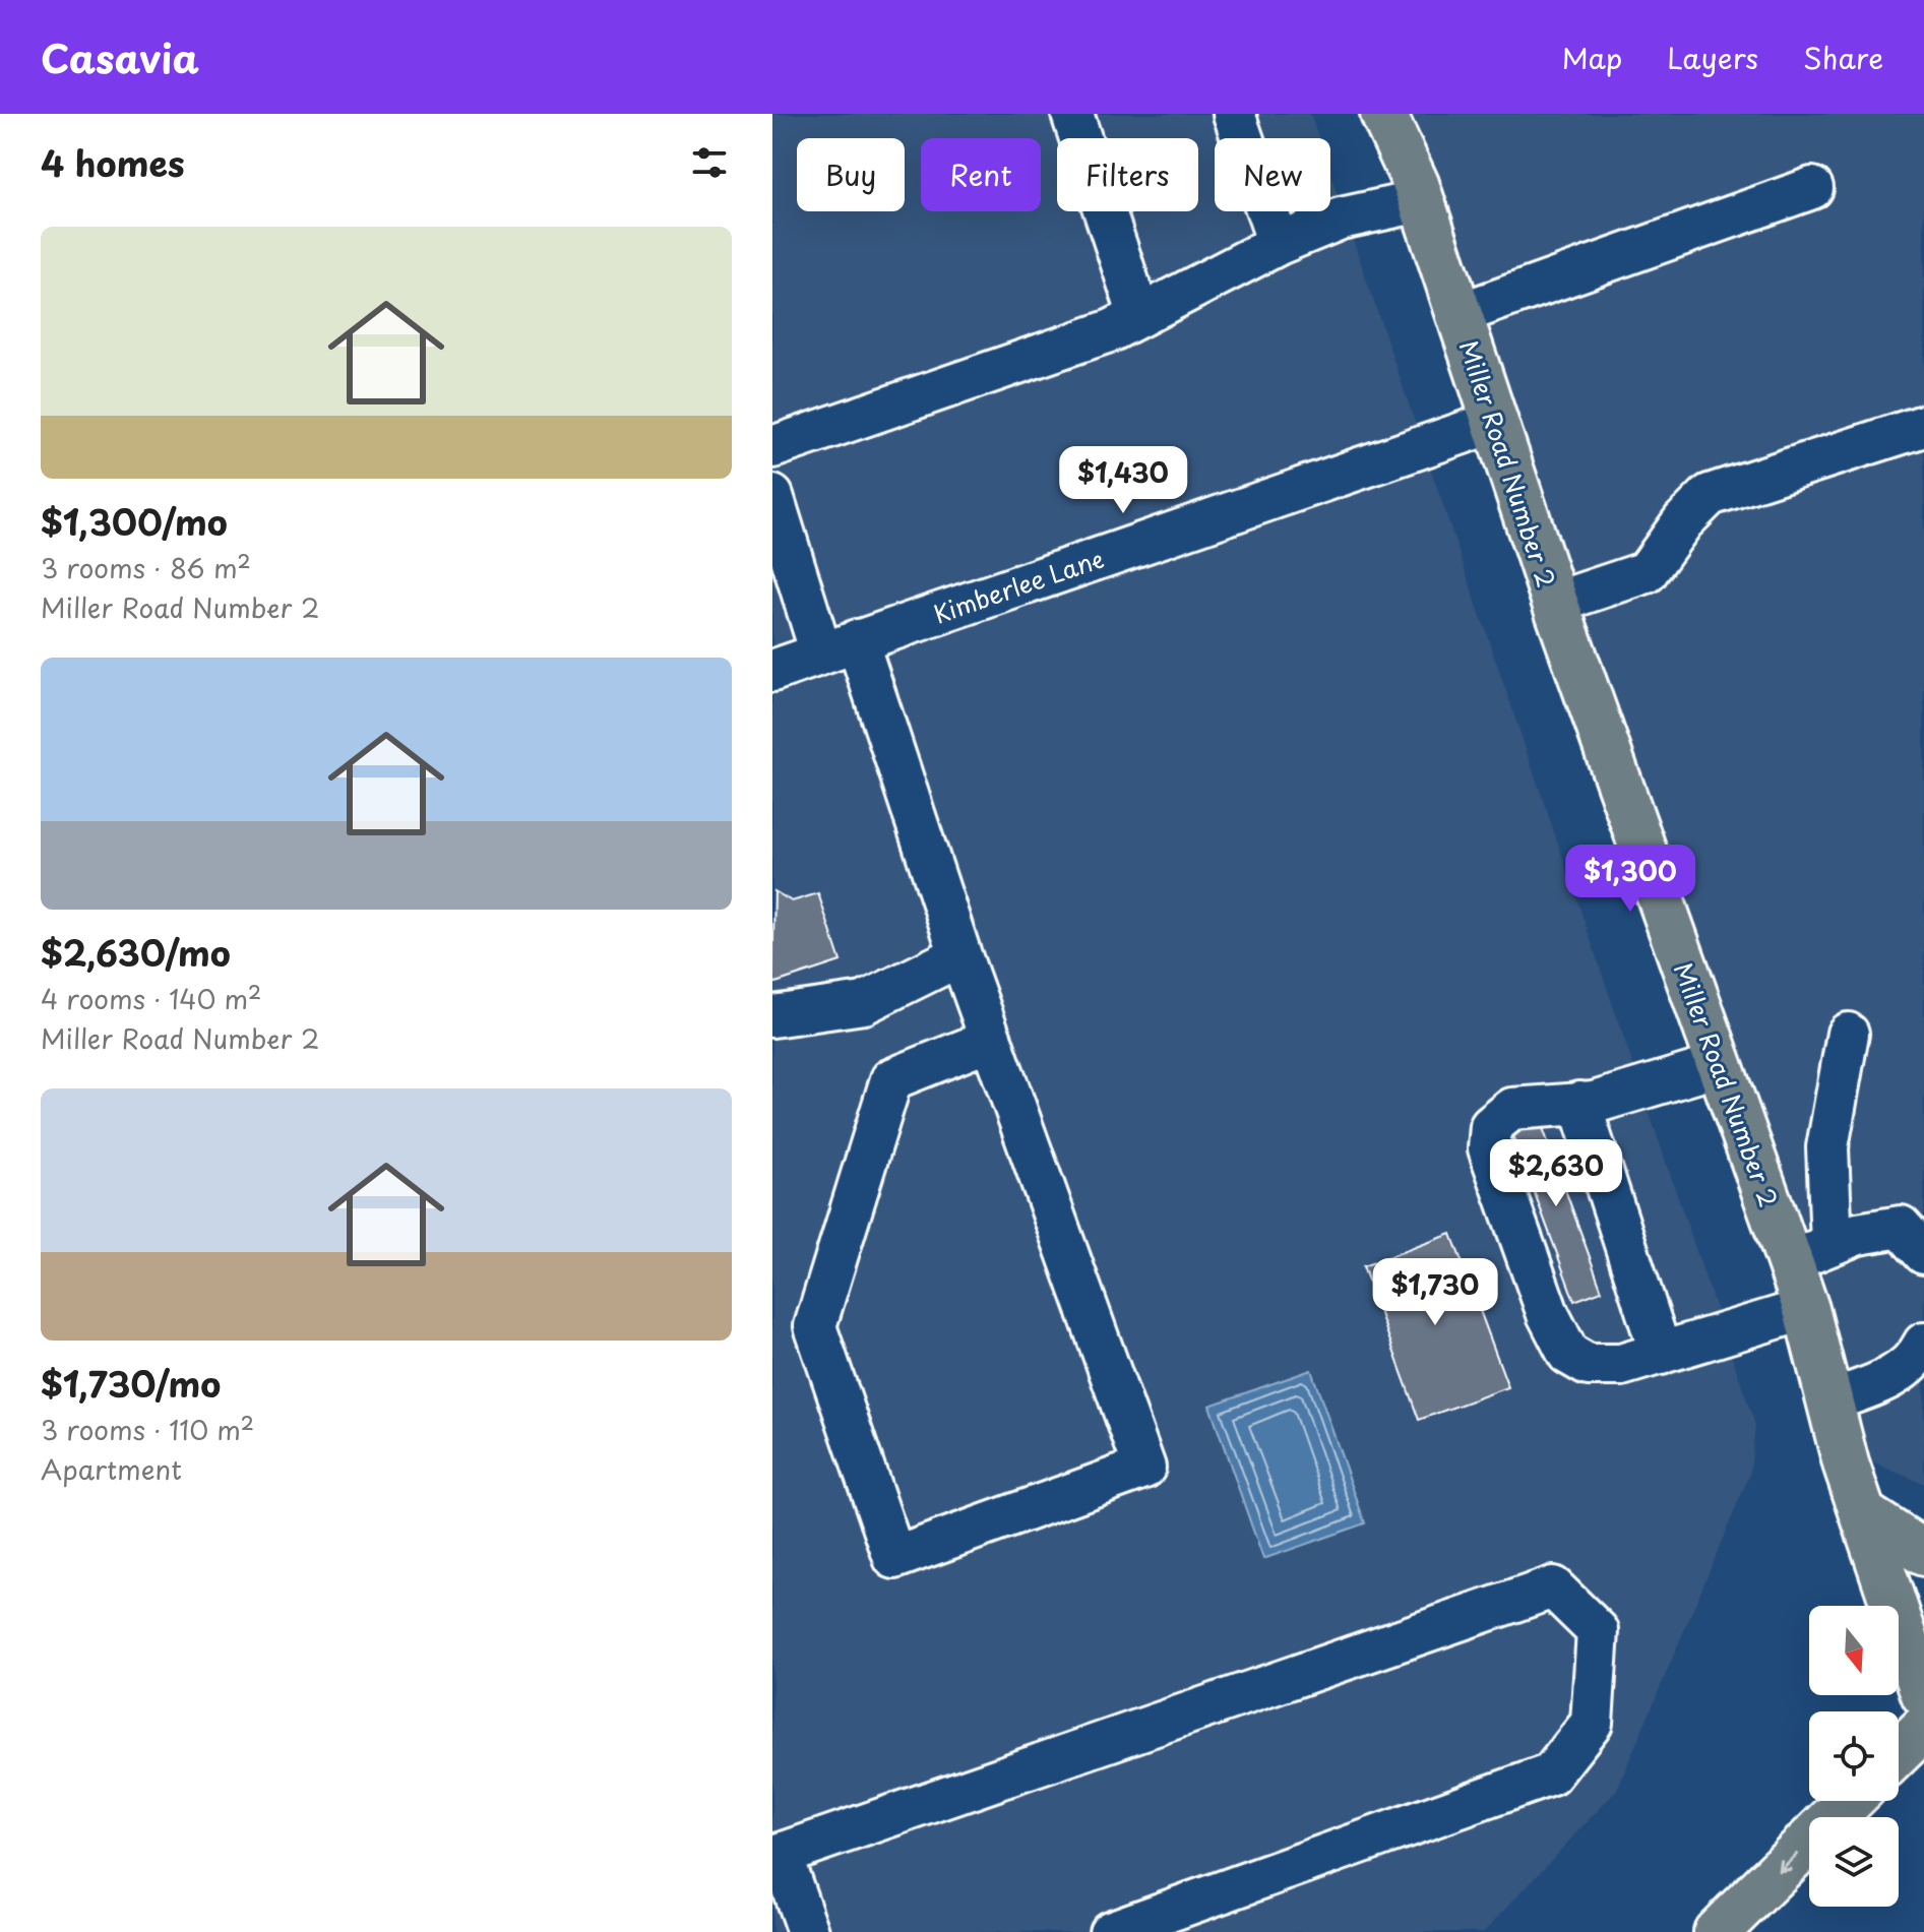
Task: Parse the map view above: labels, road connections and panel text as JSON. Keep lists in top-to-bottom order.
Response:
{
  "streets": {
    "main road": ["Miller Road Number 2"],
    "street": ["Kimberlee Lane"]
  },
  "crossings": [
    ["Miller Road Number 2", "Kimberlee Lane"]
  ],
  "north": "bottom",
  "page": {
    "header": "Casavia",
    "nav": ["Map", "Layers", "Share"],
    "heading": "4 homes",
    "chip": [
      "Buy",
      "Rent",
      "Filters",
      "New"
    ],
    "list": [
      {
        "name": "$1,300/mo",
        "note": "3 rooms · 86 m² · Miller Road Number 2"
      },
      {
        "name": "$2,630/mo",
        "note": "4 rooms · 140 m² · Miller Road Number 2"
      },
      {
        "name": "$1,730/mo",
        "note": "3 rooms · 110 m² · Apartment"
      }
    ],
    "price": [
      "$1,430",
      "$1,300",
      "$2,630",
      "$1,730"
    ]
  }
}
